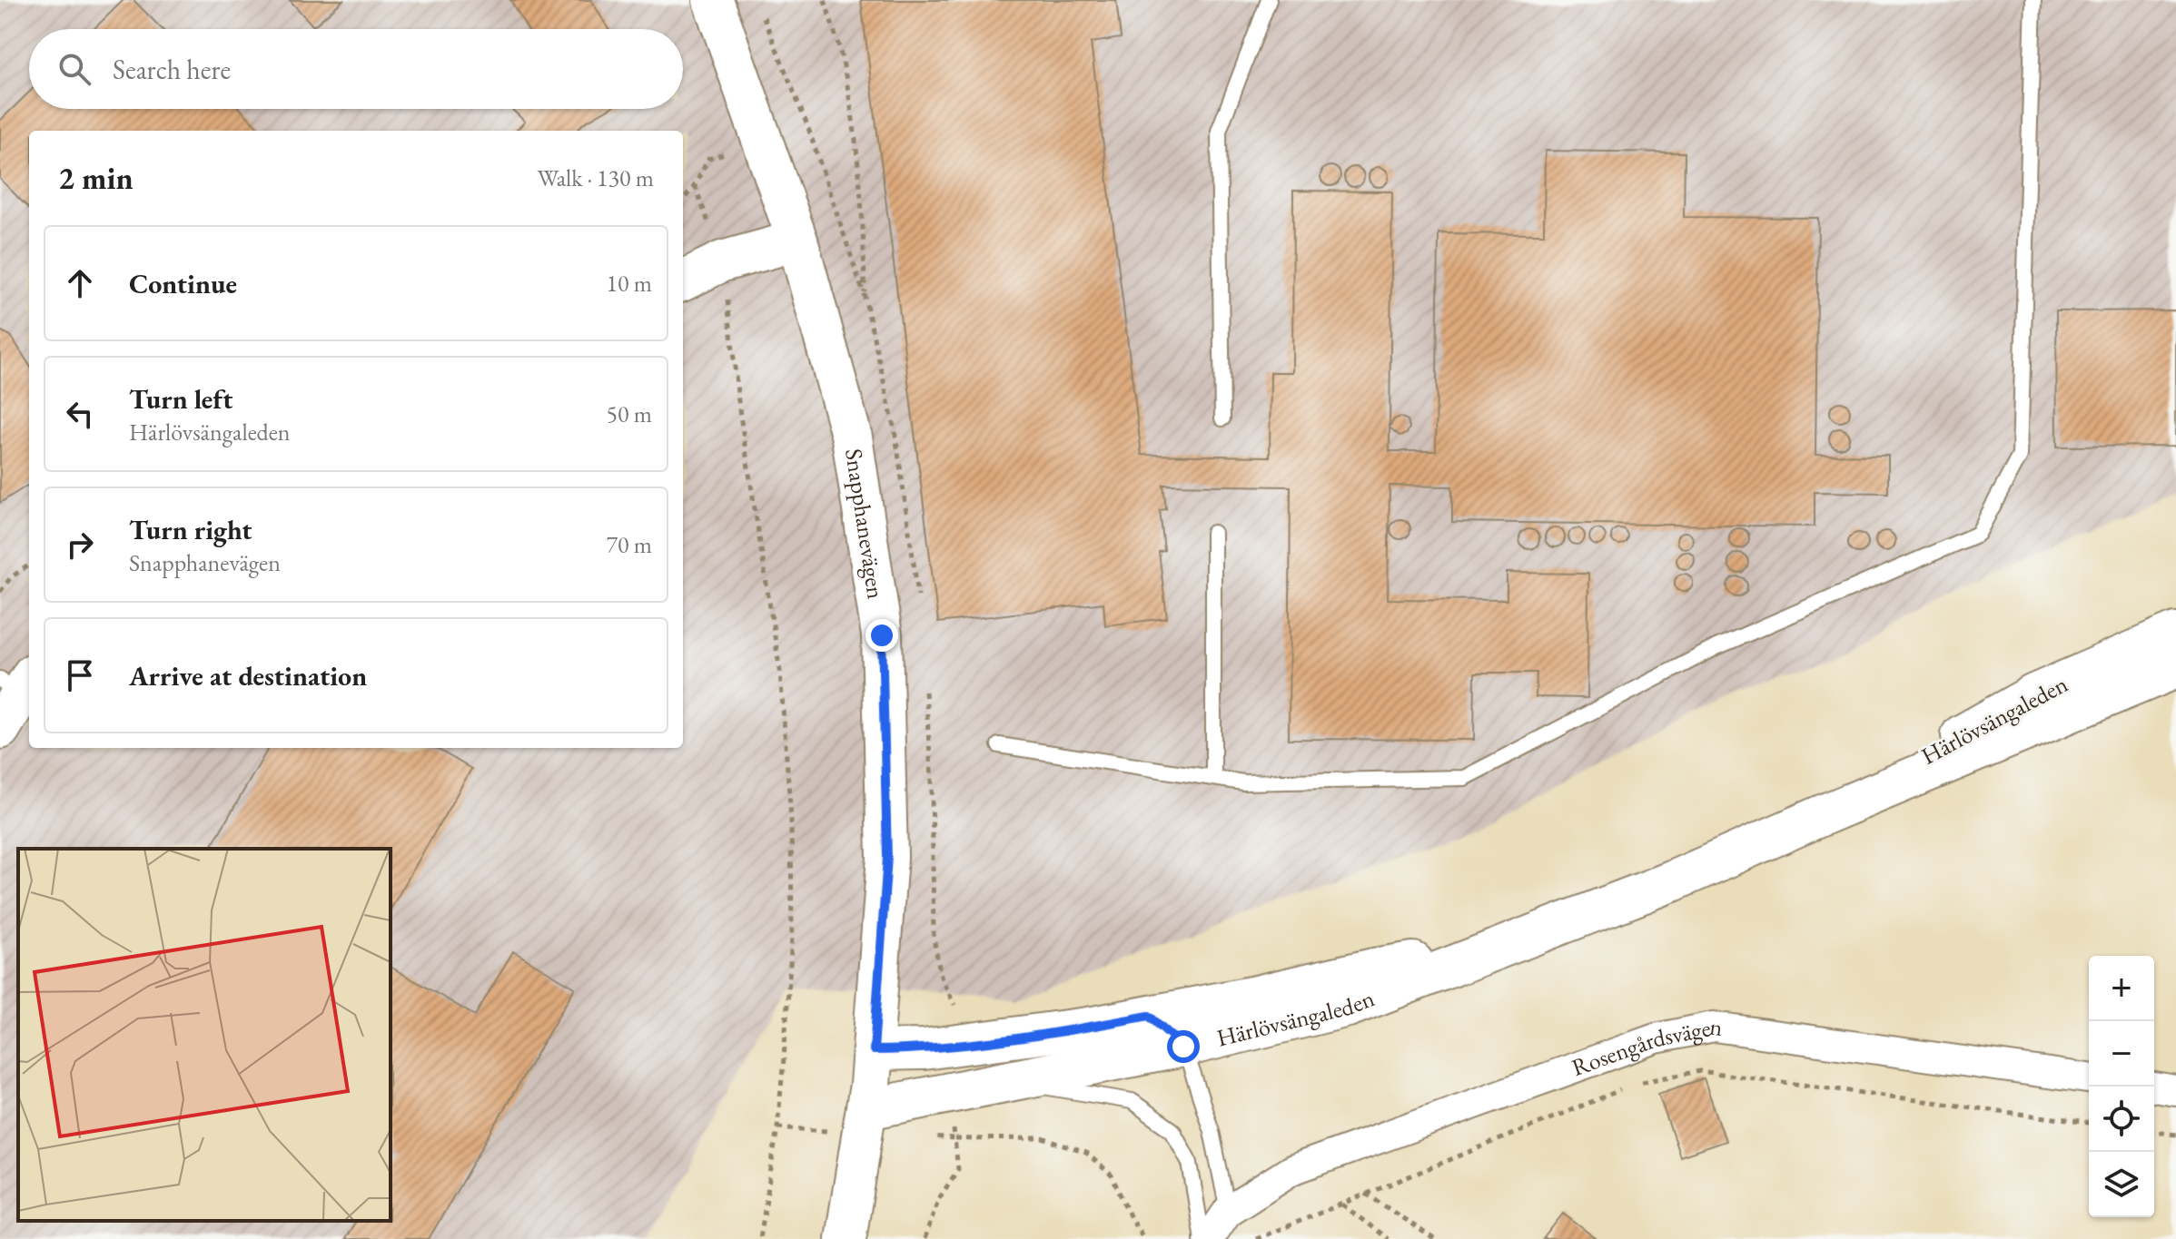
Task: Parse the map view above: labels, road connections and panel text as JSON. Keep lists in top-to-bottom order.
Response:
{
  "streets": {
    "main road": ["Snapphanevägen", "Härlövsängaleden"],
    "street": ["Rosengårdsvägen"]
  },
  "crossings": [
    ["Snapphanevägen", "Härlövsängaleden"]
  ],
  "page": {
    "search": "Search here",
    "heading": ["2 min", "Walk · 130 m"],
    "list": [
      ["Continue", "10 m"],
      ["Turn left", "Härlövsängaleden", "50 m"],
      ["Turn right", "Snapphanevägen", "70 m"],
      "Arrive at destination"
    ],
    "map_buttons": ["+", "−"]
  }
}
